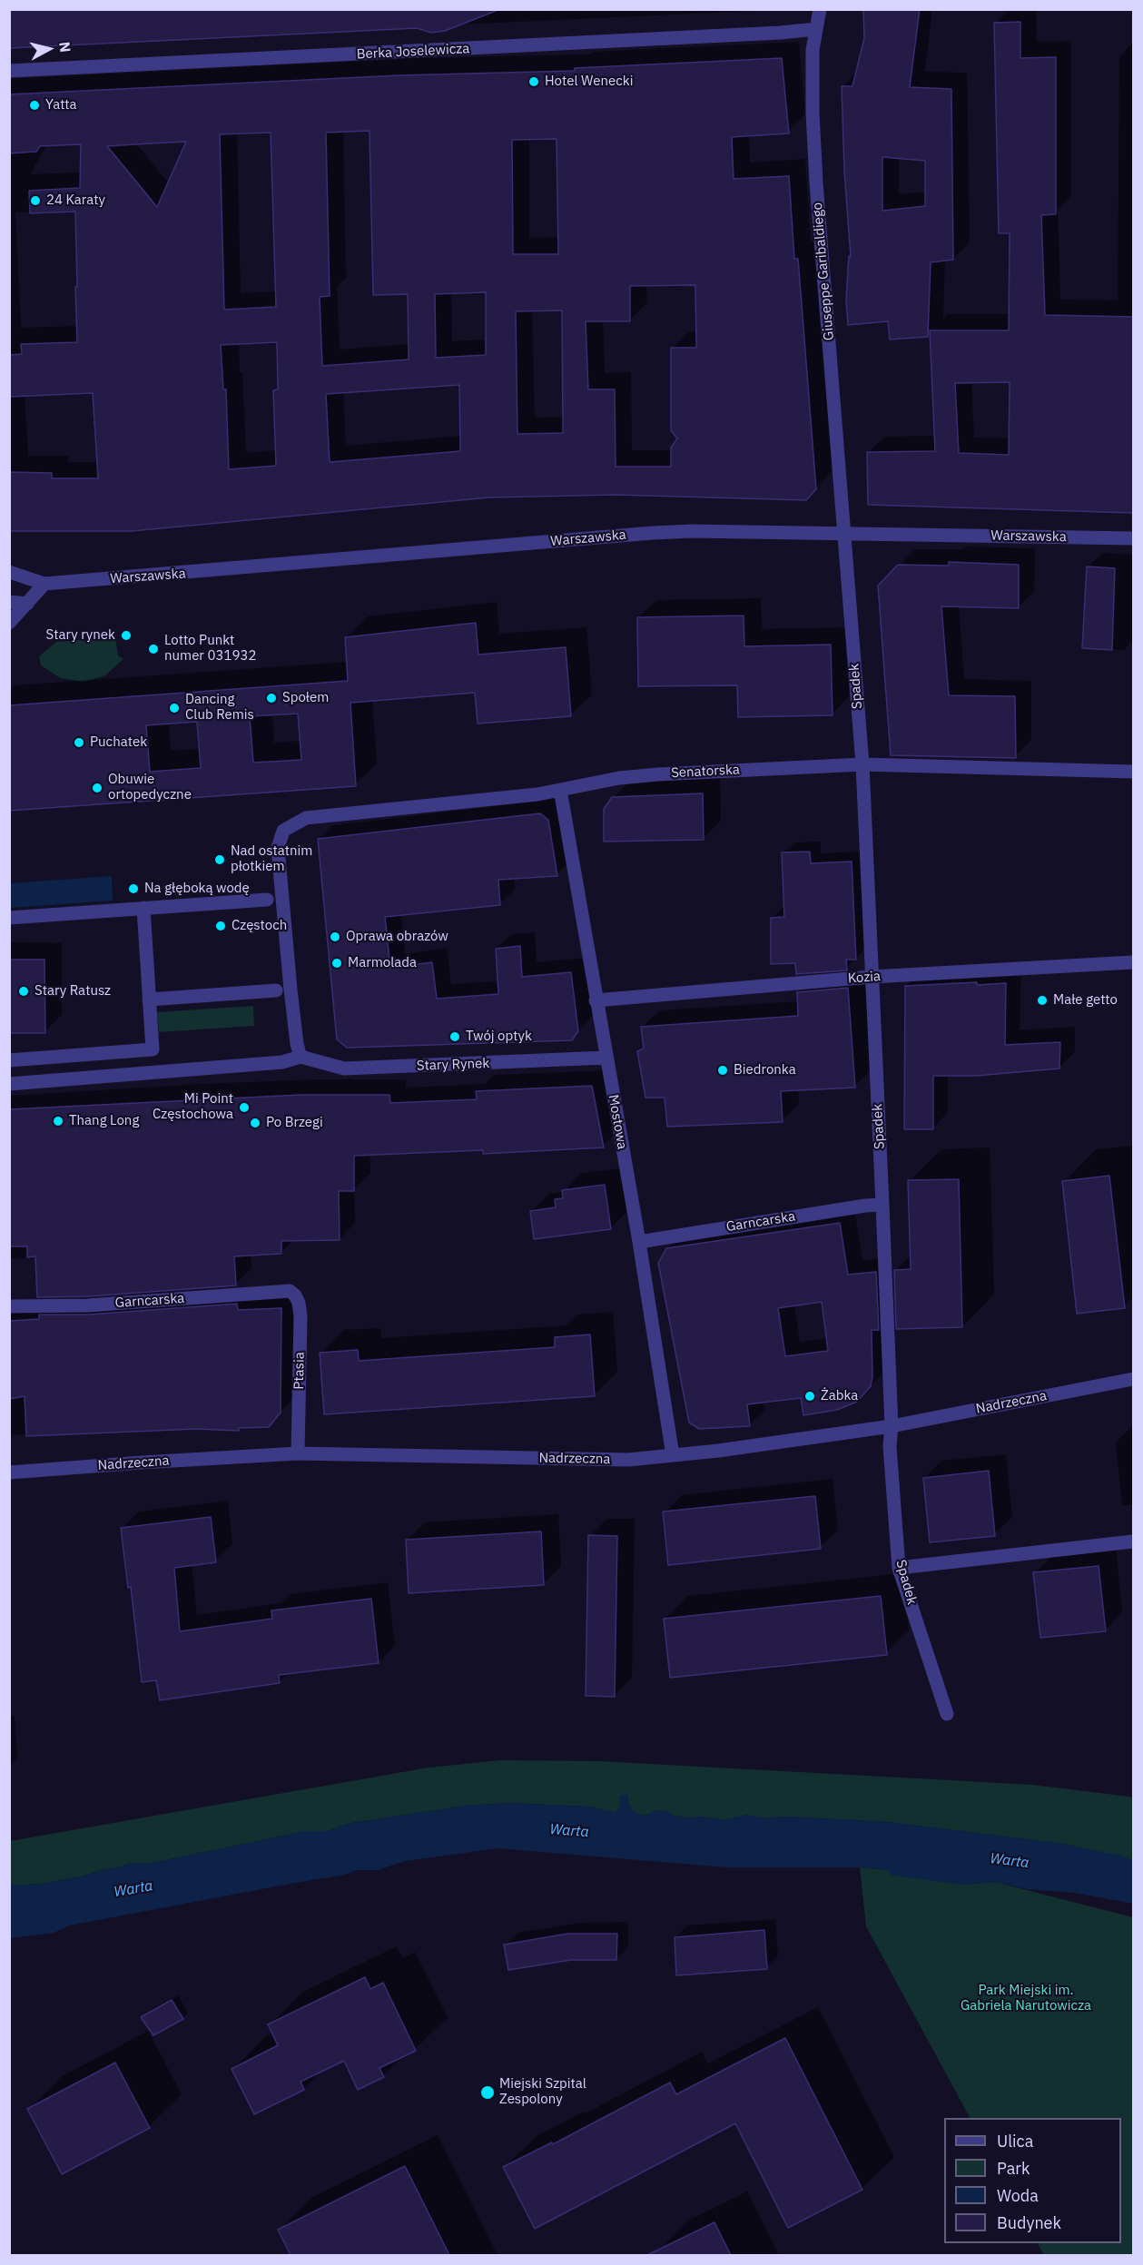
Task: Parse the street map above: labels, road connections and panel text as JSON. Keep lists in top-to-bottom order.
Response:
{
  "streets": {
    "street": [
      "Berka Joselewicza",
      "Giuseppe Garibaldiego",
      "Warszawska",
      "Spadek",
      "Senatorska",
      "Kozia",
      "Stary Rynek",
      "Mostowa",
      "Garncarska",
      "Ptasia",
      "Nadrzeczna"
    ]
  },
  "crossings": [
    ["Berka Joselewicza", "Giuseppe Garibaldiego"],
    ["Giuseppe Garibaldiego", "Warszawska"],
    ["Giuseppe Garibaldiego", "Spadek"],
    ["Warszawska", "Spadek"],
    ["Spadek", "Senatorska"],
    ["Spadek", "Kozia"],
    ["Spadek", "Garncarska"],
    ["Spadek", "Nadrzeczna"],
    ["Senatorska", "Stary Rynek"],
    ["Senatorska", "Mostowa"],
    ["Kozia", "Mostowa"],
    ["Stary Rynek", "Mostowa"],
    ["Mostowa", "Garncarska"],
    ["Mostowa", "Nadrzeczna"],
    ["Garncarska", "Ptasia"],
    ["Ptasia", "Nadrzeczna"]
  ],
  "water": ["Warta"],
  "parks": ["Park Miejski im. Gabriela Narutowicza"],
  "places": [
    "Hotel Wenecki",
    "Yatta",
    "24 Karaty",
    "Stary rynek",
    "Lotto Punkt numer 031932",
    "Społem",
    "Dancing Club Remis",
    "Puchatek",
    "Obuwie ortopedyczne",
    "Nad ostatnim płotkiem",
    "Na głęboką wodę",
    "Częstoch",
    "Oprawa obrazów",
    "Marmolada",
    "Stary Ratusz",
    "Małe getto",
    "Twój optyk",
    "Biedronka",
    "Mi Point Częstochowa",
    "Thang Long",
    "Po Brzegi",
    "Żabka",
    "Miejski Szpital Zespolony"
  ],
  "legend": [
    "Ulica",
    "Park",
    "Woda",
    "Budynek"
  ],
  "north": "right"
}
